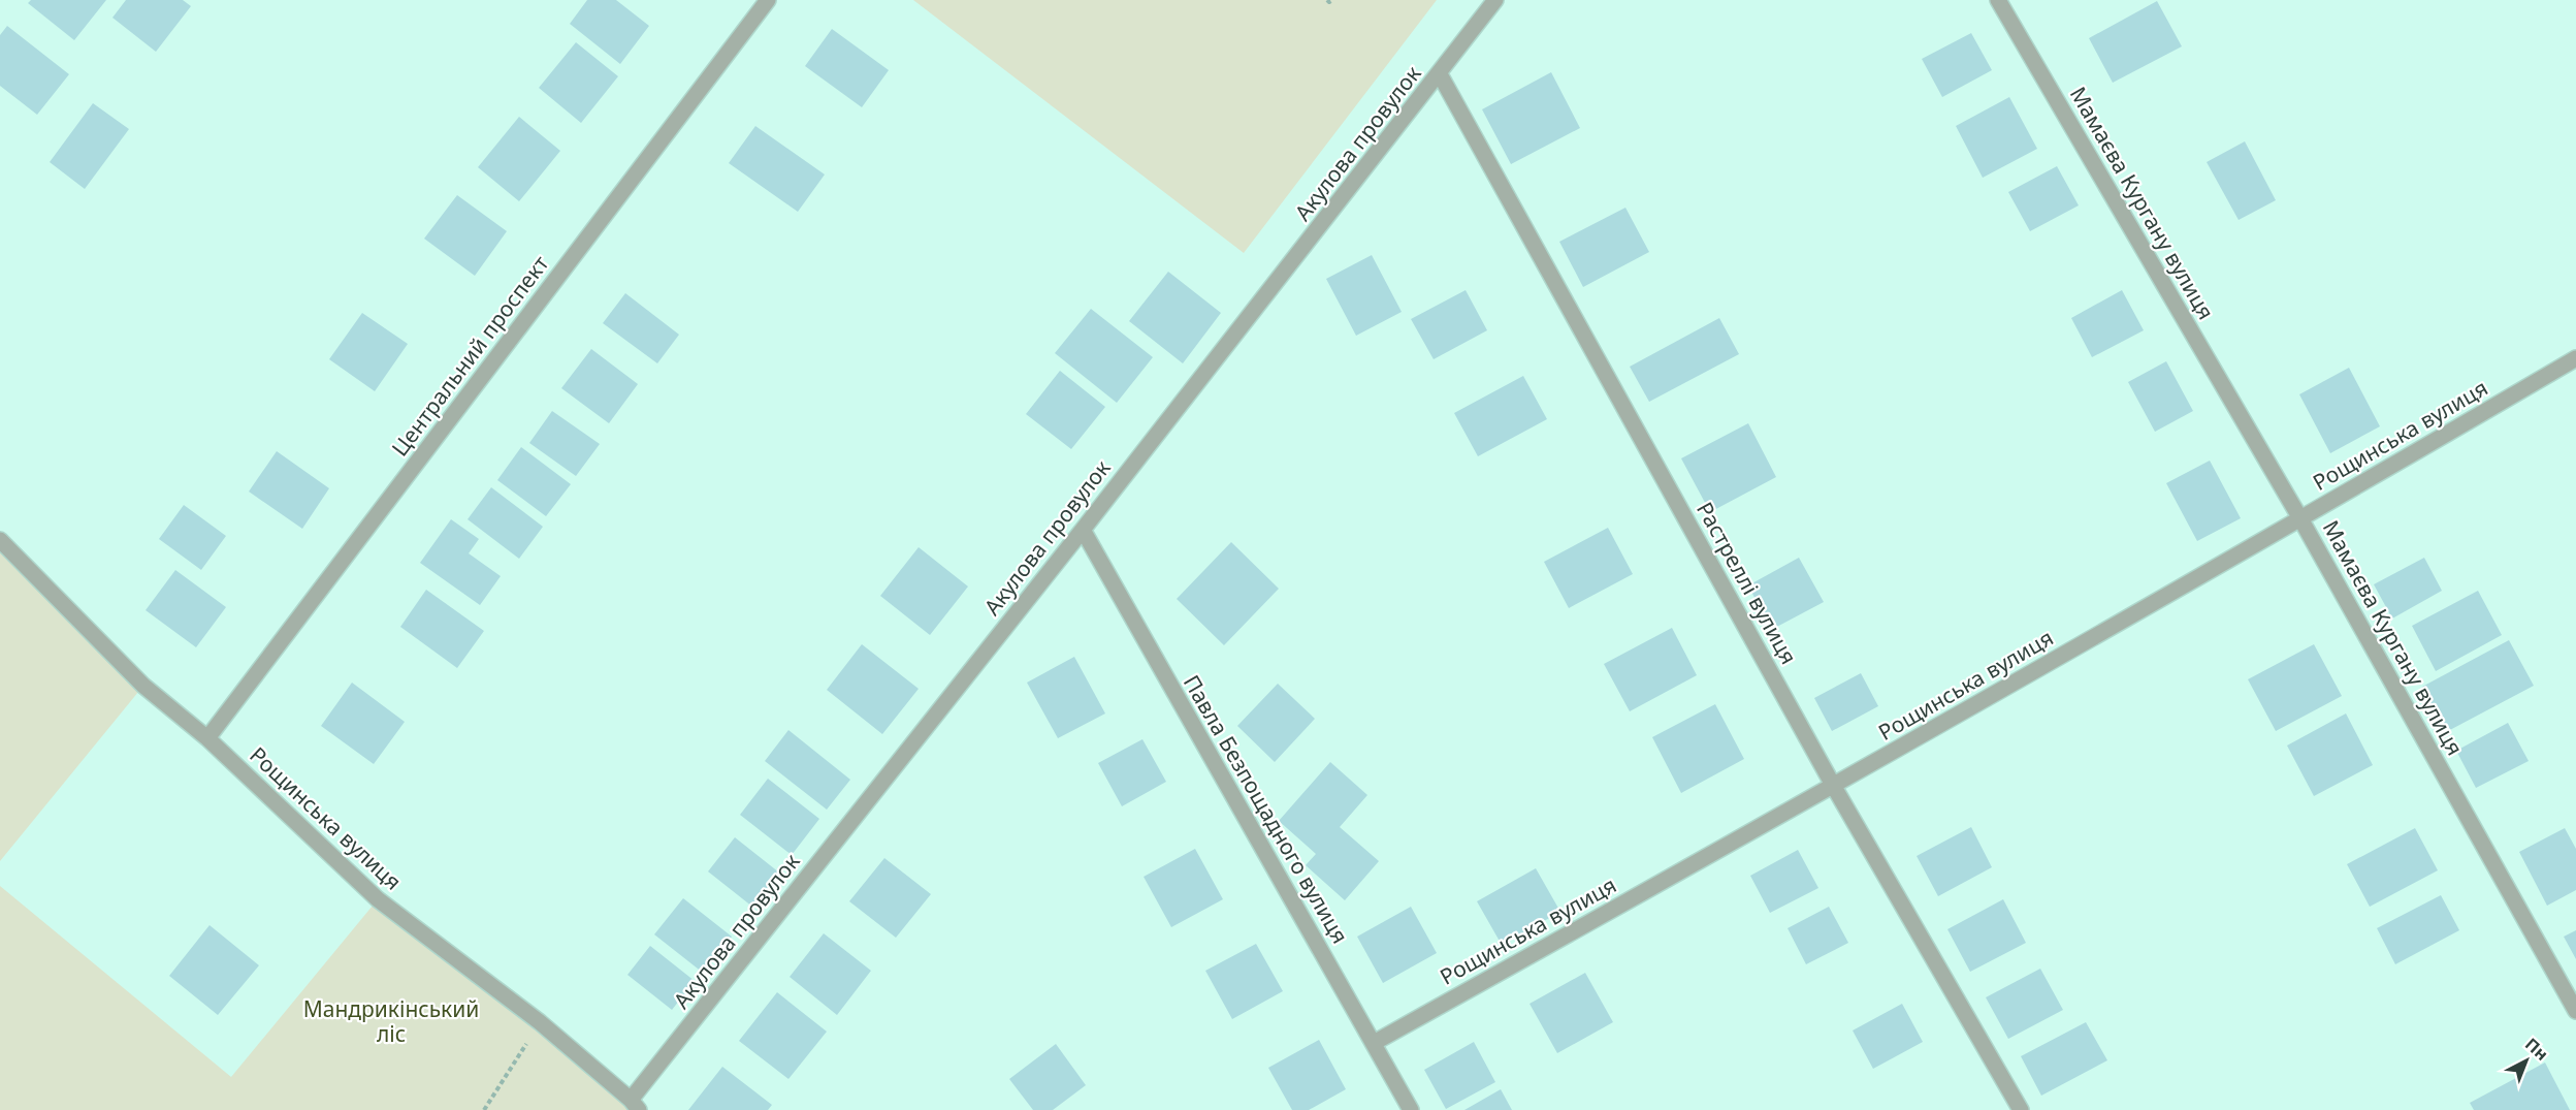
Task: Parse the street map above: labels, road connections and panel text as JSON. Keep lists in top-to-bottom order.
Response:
{
  "streets": {
    "street": [
      "Акулова провулок",
      "Мамаєва Кургану вулиця",
      "Центральний проспект",
      "Рощинська вулиця",
      "Растреллі вулиця",
      "Павла Безпощадного вулиця"
    ]
  },
  "crossings": [
    ["Акулова провулок", "Рощинська вулиця"],
    ["Акулова провулок", "Растреллі вулиця"],
    ["Акулова провулок", "Павла Безпощадного вулиця"],
    ["Мамаєва Кургану вулиця", "Рощинська вулиця"],
    ["Центральний проспект", "Рощинська вулиця"],
    ["Рощинська вулиця", "Растреллі вулиця"],
    ["Рощинська вулиця", "Павла Безпощадного вулиця"]
  ],
  "parks": ["Мандрикінський ліс"],
  "north": "top right"
}
